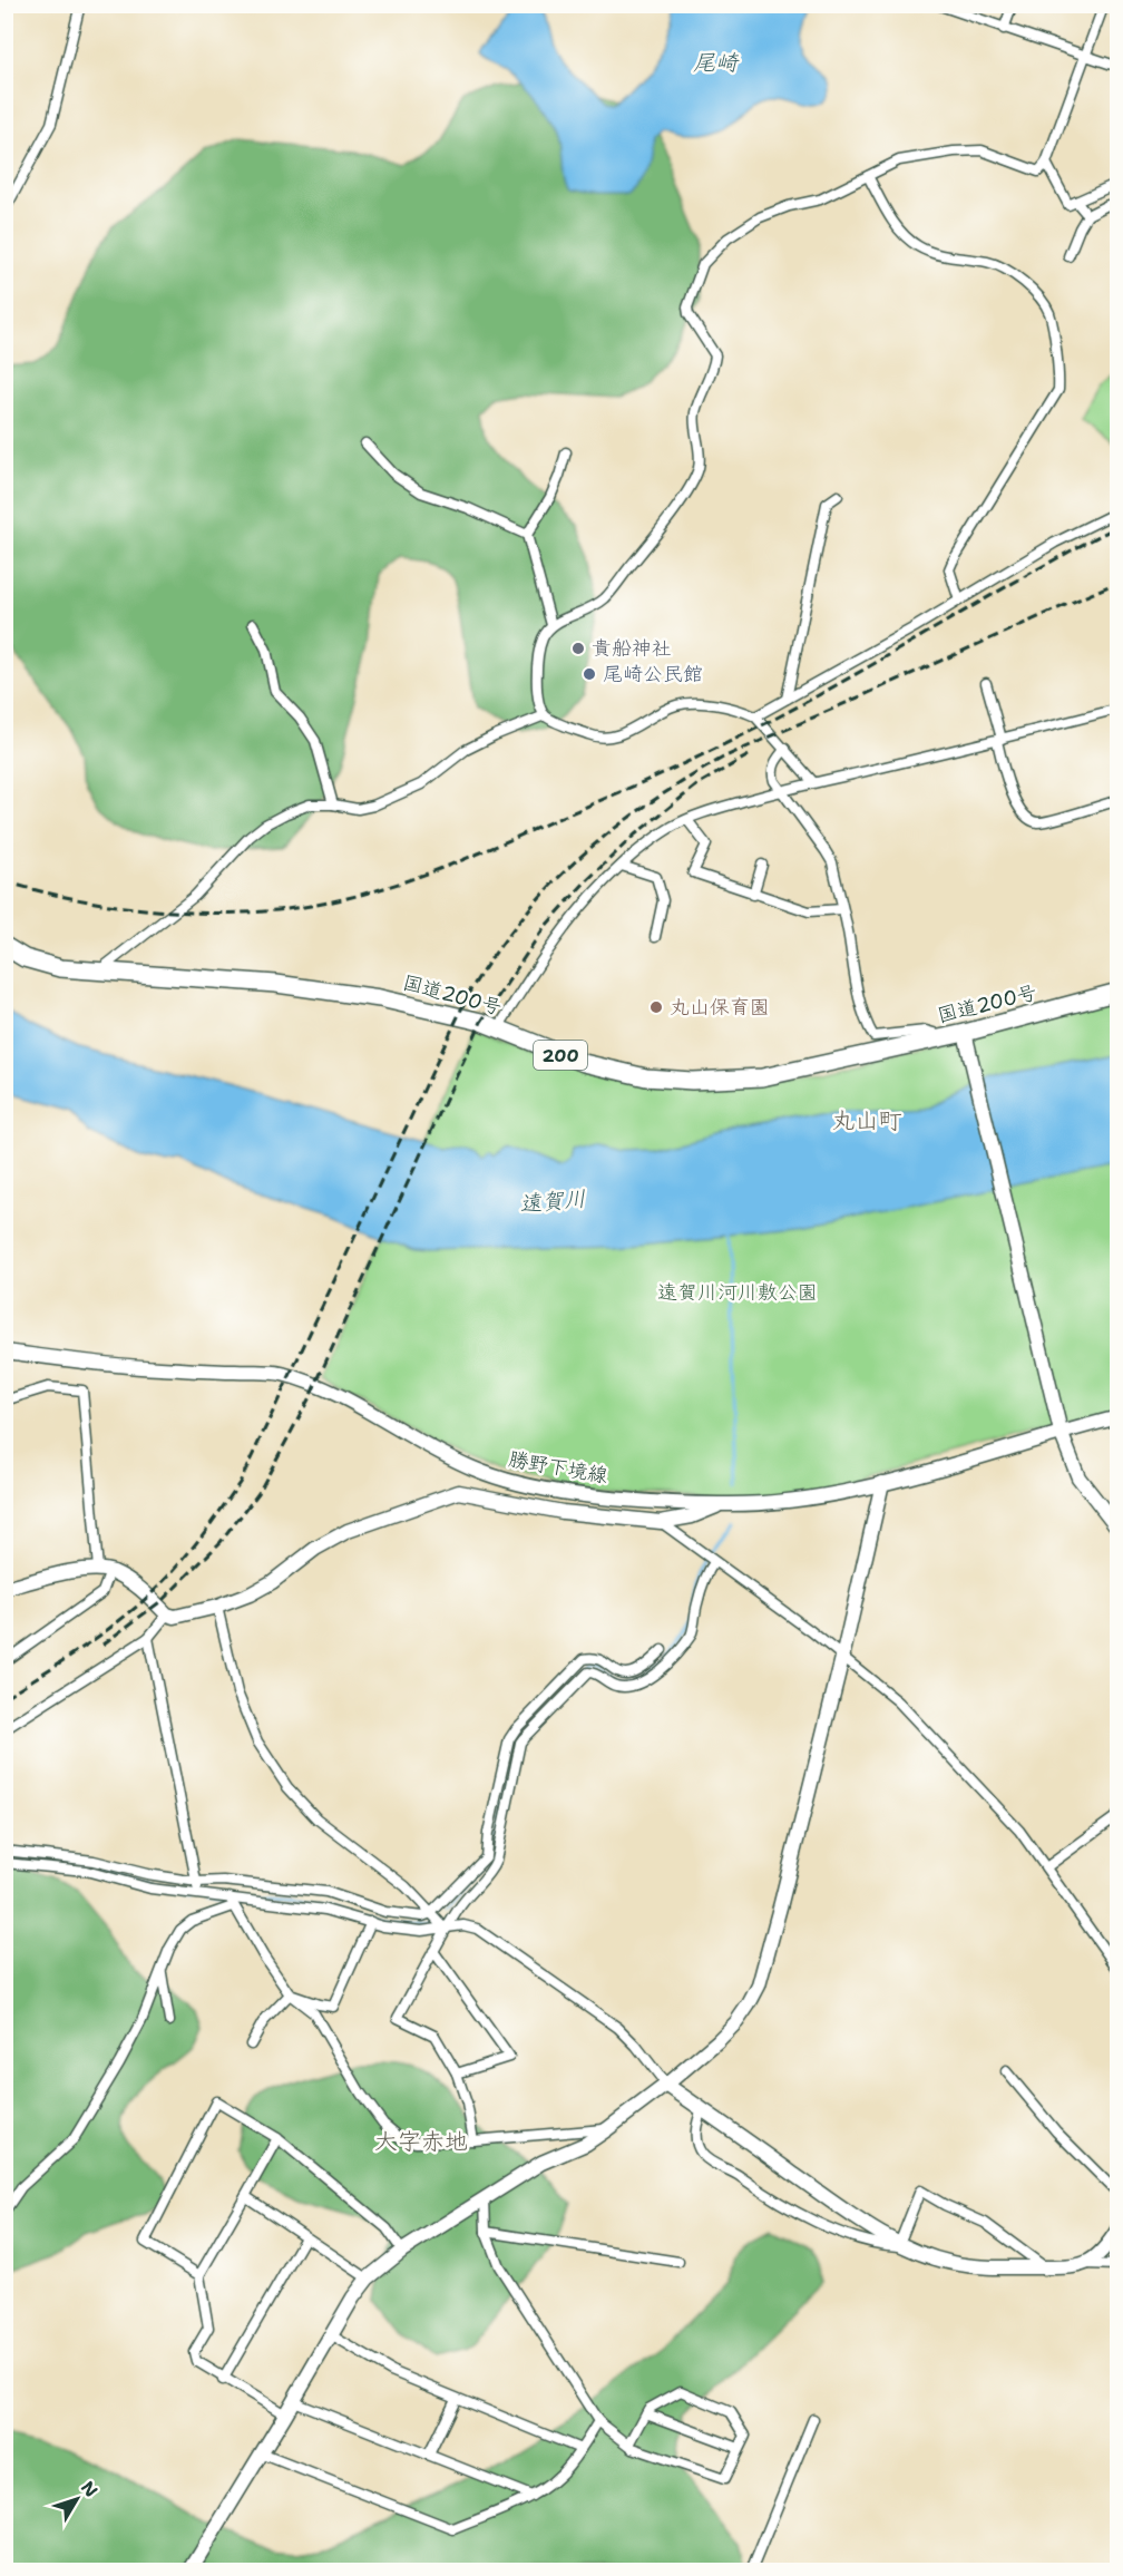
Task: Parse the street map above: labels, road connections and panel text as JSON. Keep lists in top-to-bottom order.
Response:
{
  "streets": {
    "highway": ["国道200号", "200"],
    "street": ["勝野下境線"]
  },
  "districts": ["丸山町", "大字赤地"],
  "water": ["尾崎", "遠賀川"],
  "parks": ["遠賀川河川敷公園"],
  "places": ["貴船神社", "尾崎公民館", "丸山保育園"],
  "north": "top right"
}
